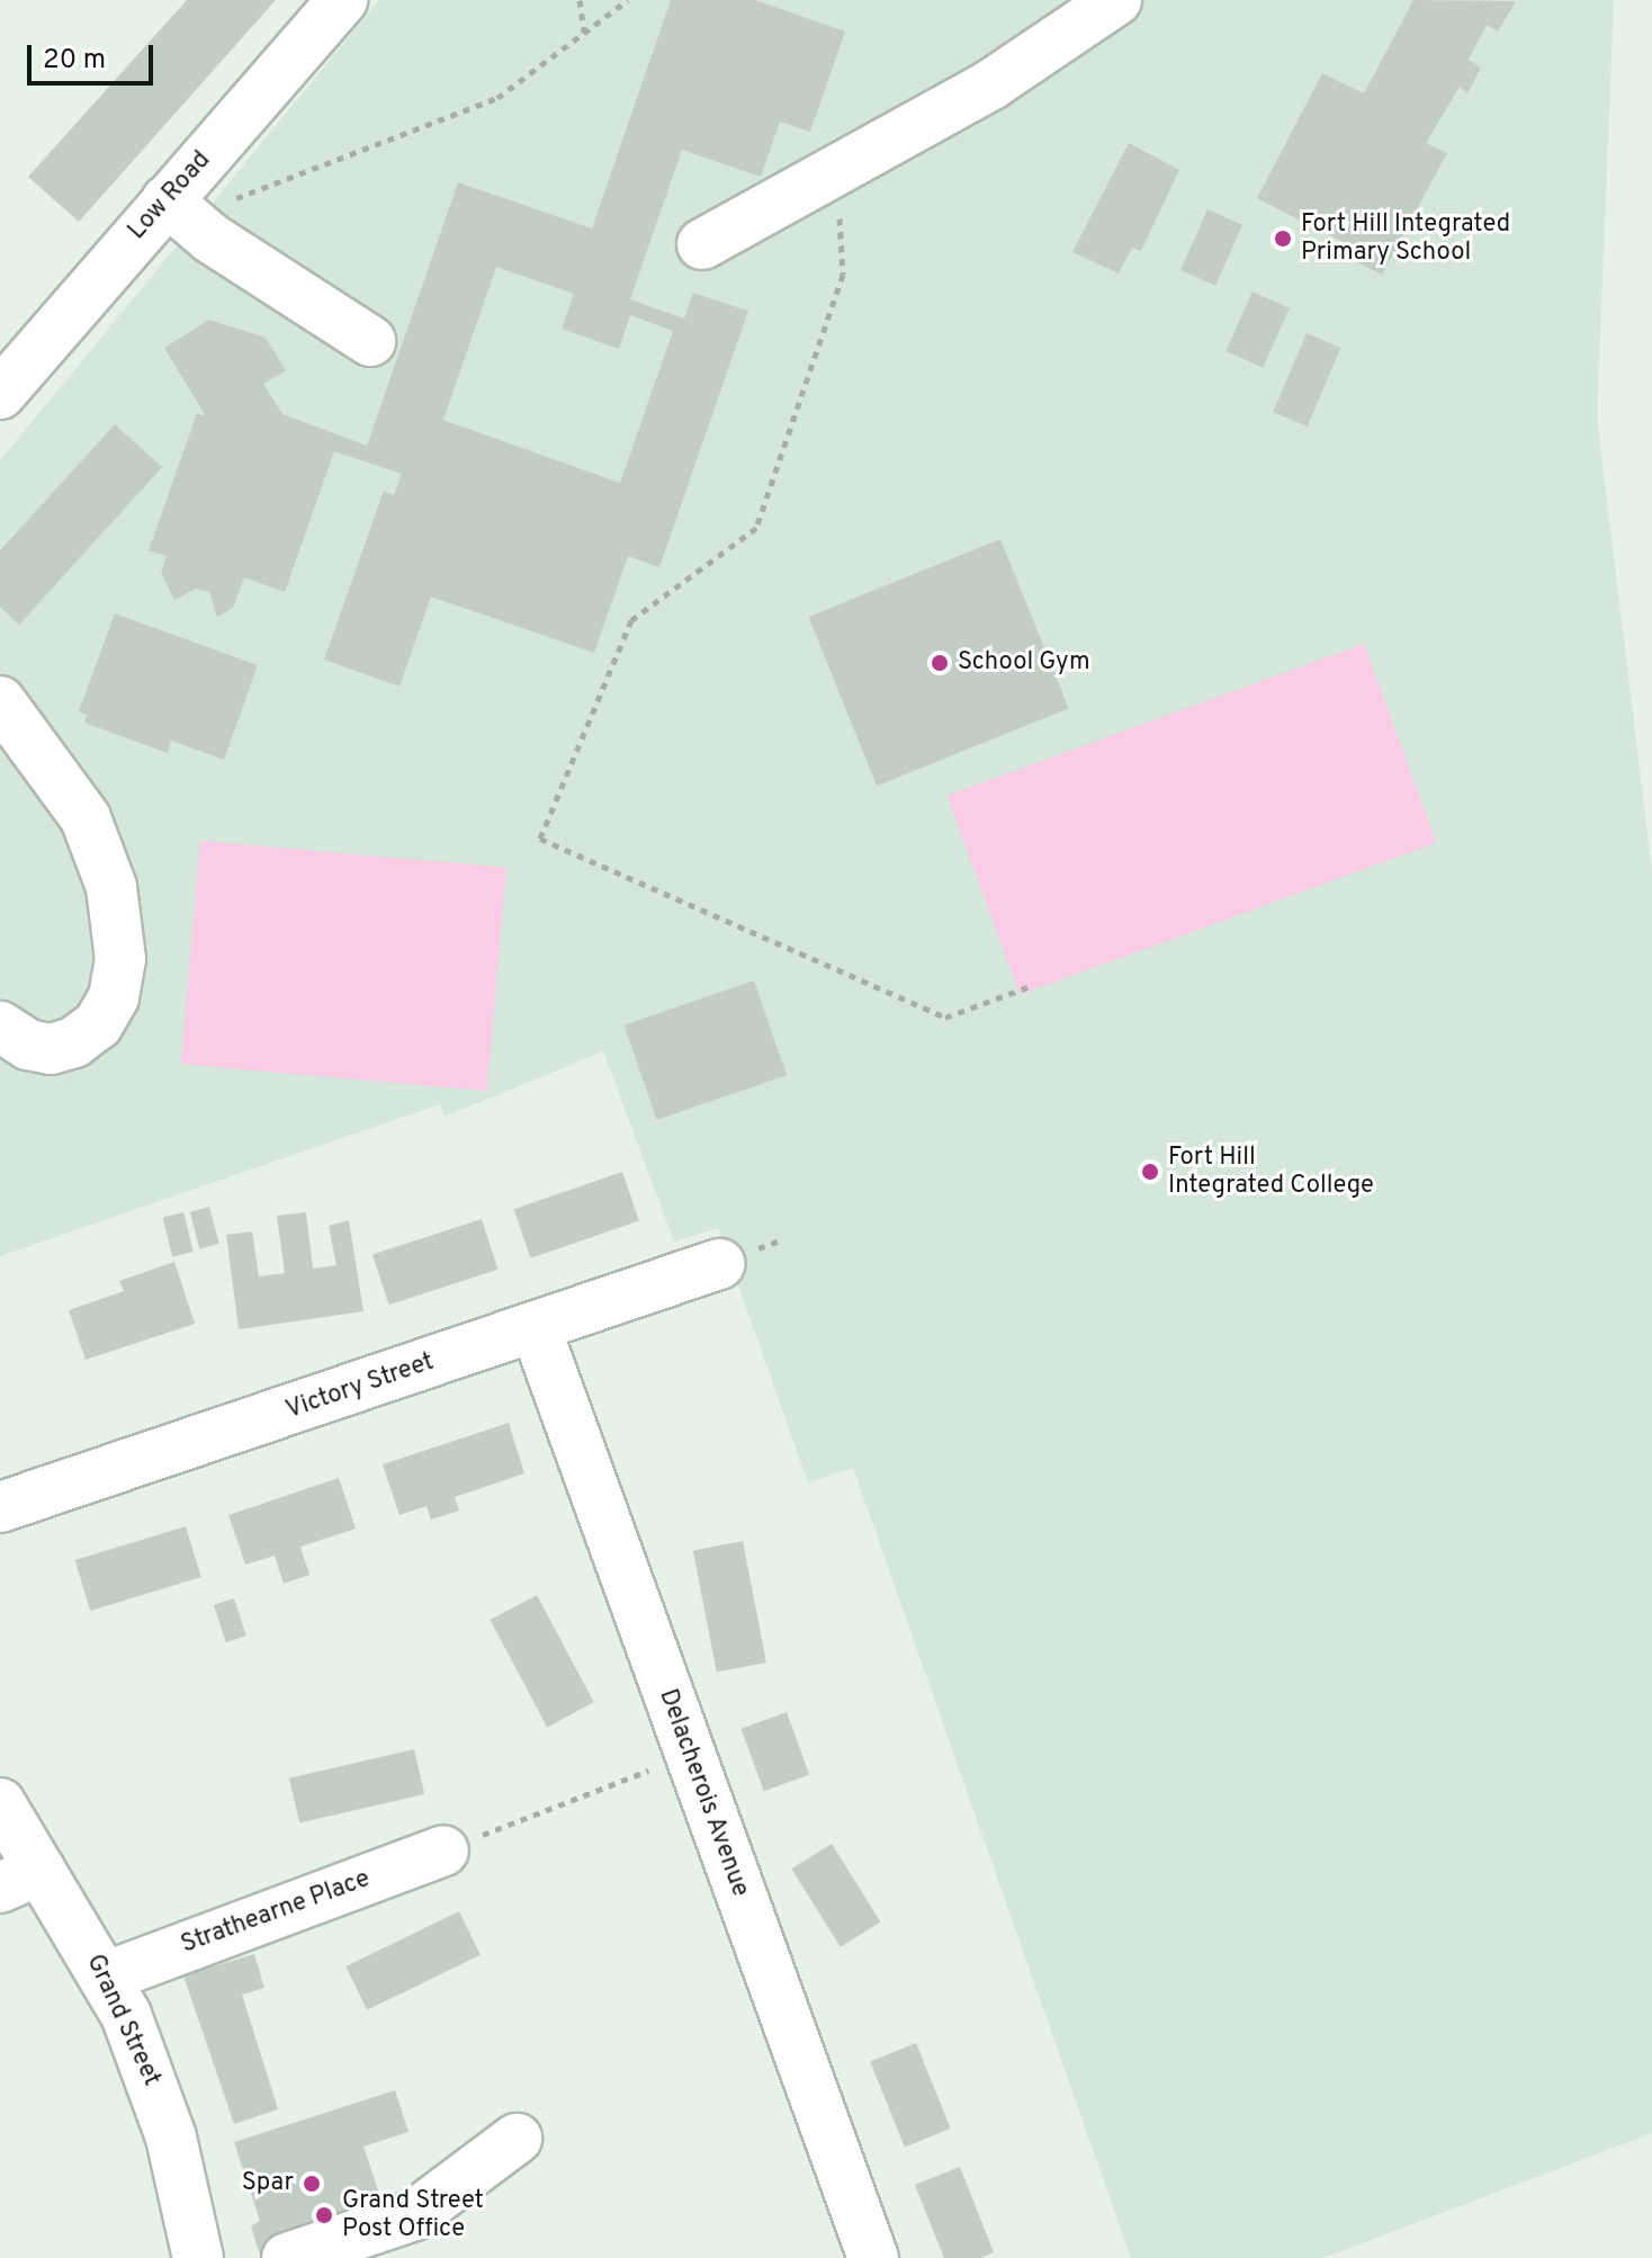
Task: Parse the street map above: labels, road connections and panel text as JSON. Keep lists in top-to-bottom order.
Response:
{
  "streets": {
    "street": [
      "Low Road",
      "Victory Street",
      "Delacherois Avenue",
      "Strathearne Place",
      "Grand Street"
    ]
  },
  "crossings": [
    ["Victory Street", "Delacherois Avenue"],
    ["Strathearne Place", "Grand Street"]
  ],
  "places": [
    "Fort Hill Integrated Primary School",
    "School Gym",
    "Fort Hill Integrated College",
    "Spar",
    "Grand Street Post Office"
  ],
  "scale_bar": "20 m"
}
